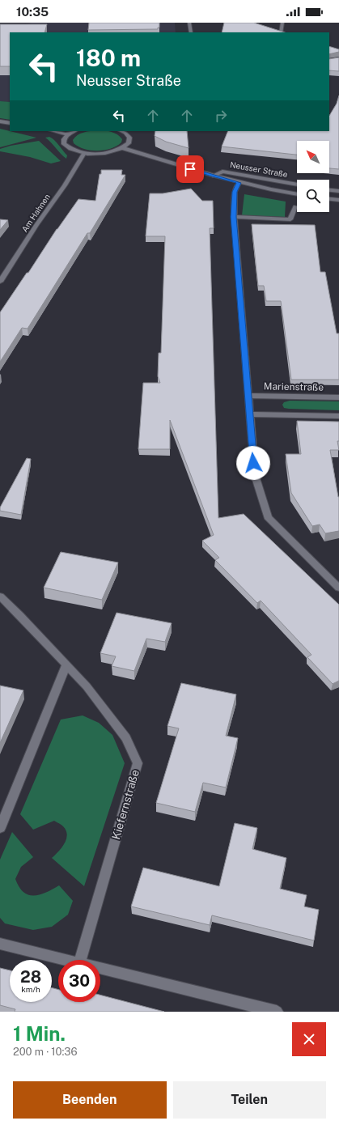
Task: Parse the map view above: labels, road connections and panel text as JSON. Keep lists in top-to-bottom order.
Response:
{
  "streets": {
    "street": [
      "Neusser Straße",
      "Am Hahnen",
      "Marienstraße",
      "Kiefernstraße"
    ]
  },
  "north": "top left",
  "page": {
    "status": "10:35",
    "turn": ["180 m", "Neusser Straße"],
    "speed": "28 km/h",
    "limit": "30",
    "heading": ["1 Min.", "200 m · 10:36"],
    "buttons": ["Beenden", "Teilen"]
  }
}
